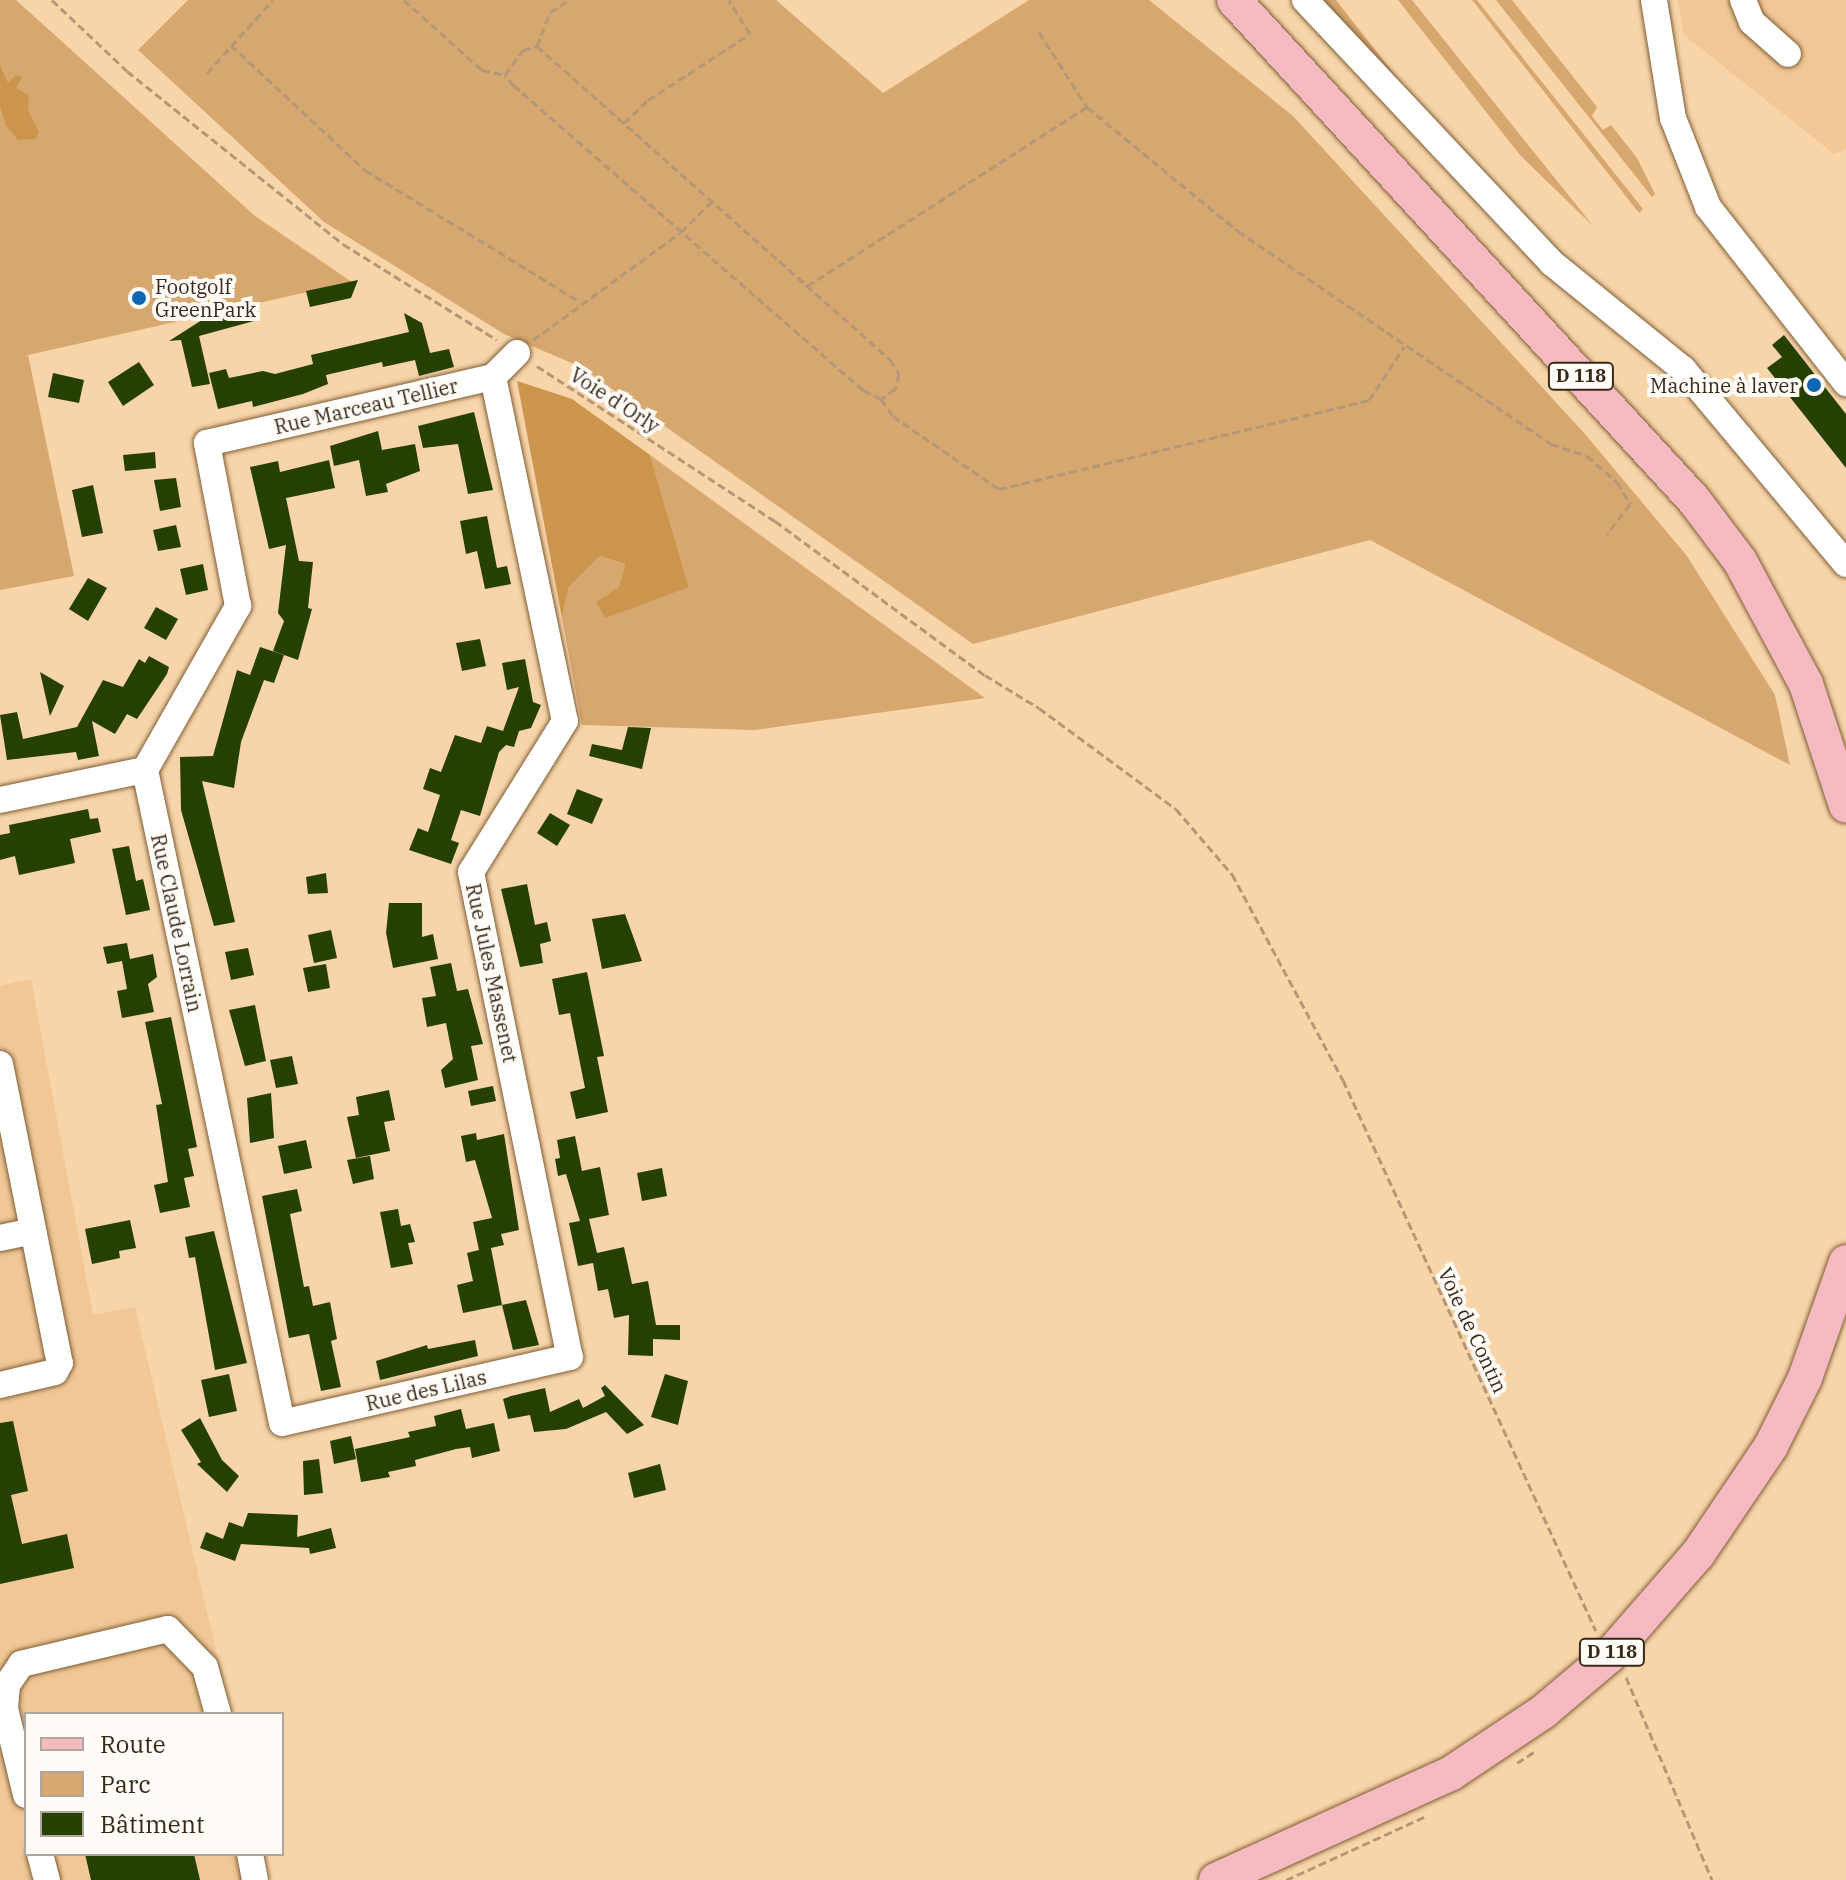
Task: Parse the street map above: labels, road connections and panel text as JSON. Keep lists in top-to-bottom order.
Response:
{
  "streets": {
    "main road": ["D 118"],
    "street": [
      "Rue Marceau Tellier",
      "Rue Claude Lorrain",
      "Rue Jules Massenet",
      "Rue des Lilas"
    ],
    "path": ["Voie d'Orly", "Voie de Contin"]
  },
  "crossings": [
    ["D 118", "Voie de Contin"],
    ["Voie d'Orly", "Voie de Contin"],
    ["Rue Marceau Tellier", "Rue Claude Lorrain"],
    ["Rue Marceau Tellier", "Rue Jules Massenet"],
    ["Rue Claude Lorrain", "Rue des Lilas"],
    ["Rue Jules Massenet", "Rue des Lilas"]
  ],
  "places": ["Footgolf GreenPark", "Machine à laver"],
  "legend": ["Route", "Parc", "Bâtiment"]
}
